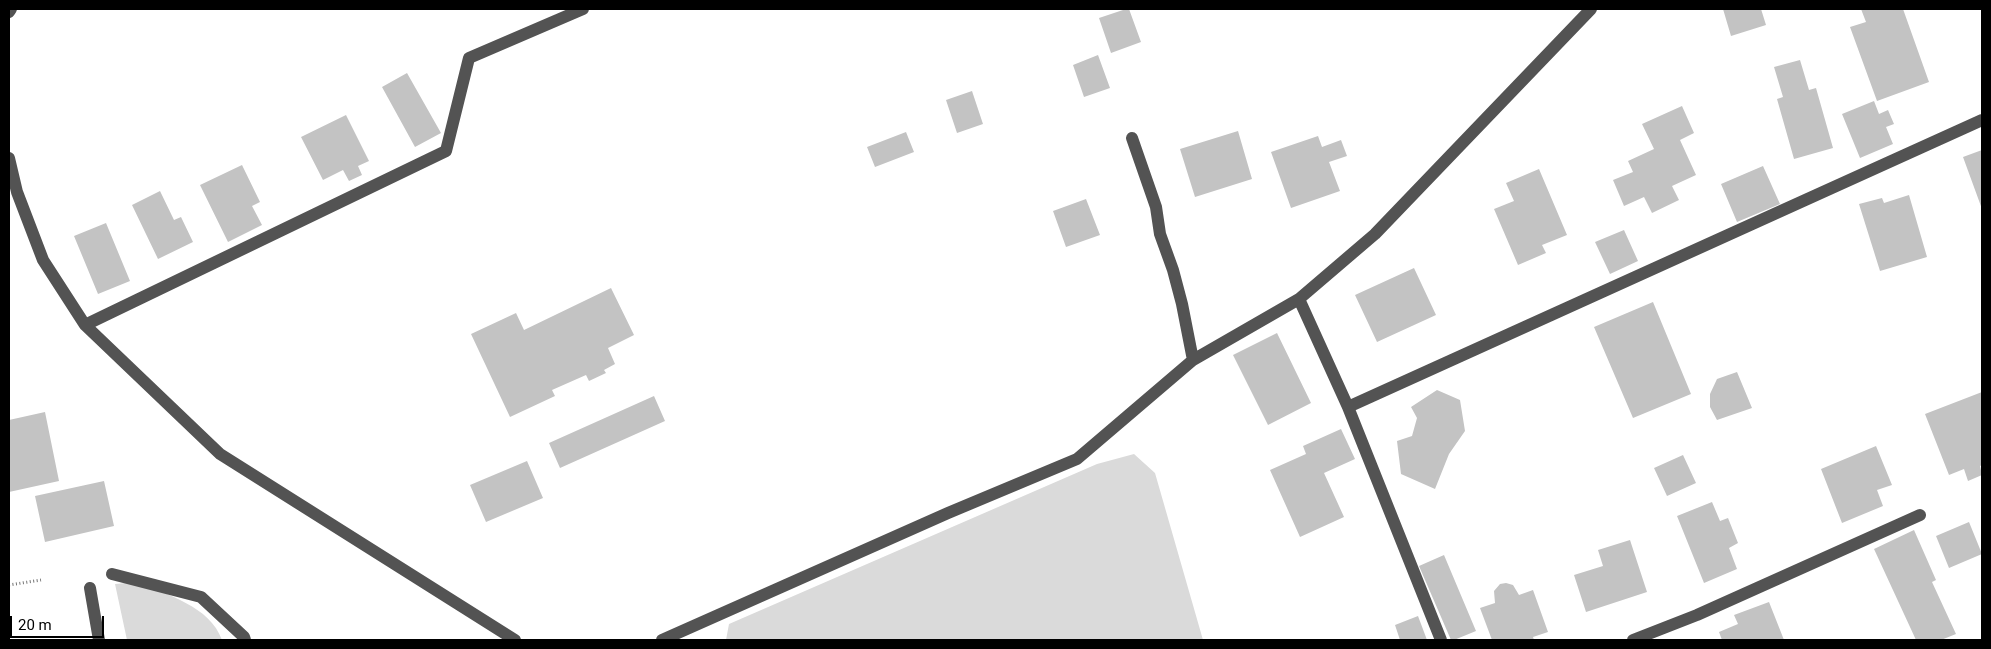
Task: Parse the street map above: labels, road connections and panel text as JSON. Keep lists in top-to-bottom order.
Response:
{
  "scale_bar": "20 m"
}
